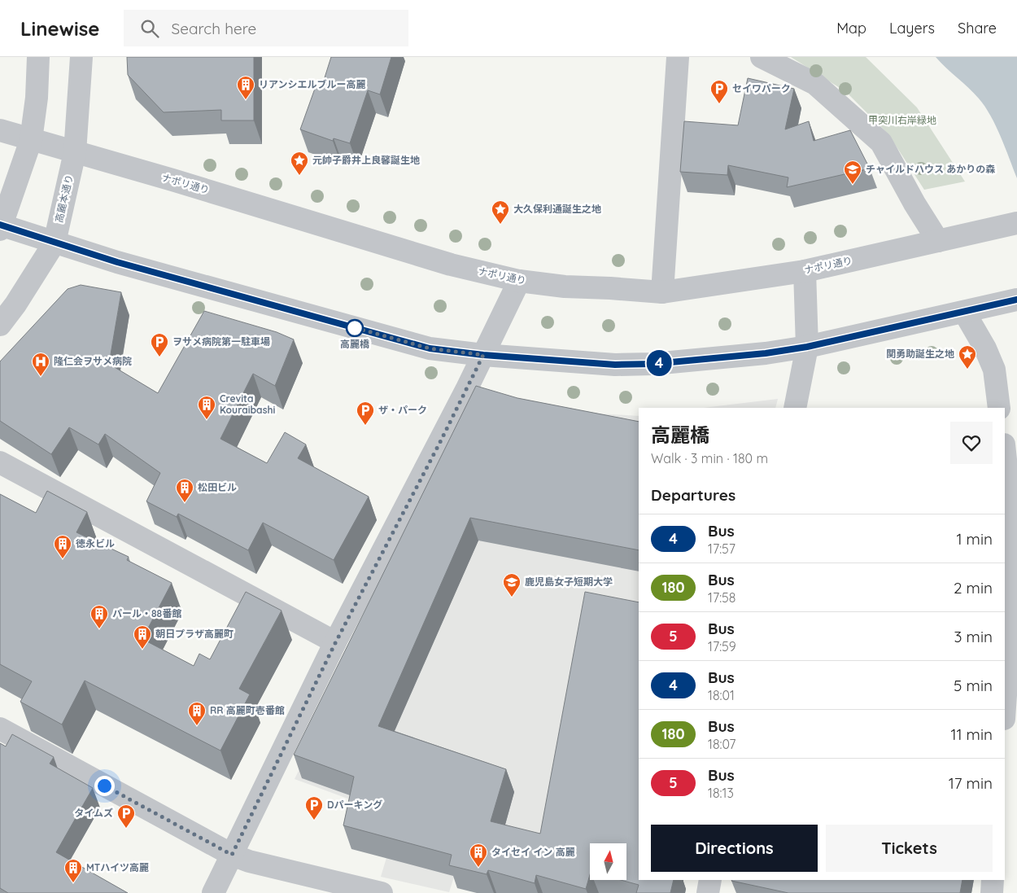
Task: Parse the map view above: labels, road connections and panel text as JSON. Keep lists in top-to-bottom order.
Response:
{
  "streets": {
    "street": ["ナポリ通り", "高麗本通り"]
  },
  "crossings": [
    ["ナポリ通り", "高麗本通り"]
  ],
  "parks": ["甲突川右岸緑地"],
  "places": {
    "building": [
      "リアンシエルブルー高麗",
      "Crevita Kouraibashi",
      "松田ビル",
      "徳永ビル",
      "パール・88番館",
      "朝日プラザ高麗町",
      "RR 高麗町壱番館",
      "タイセイ イン 高麗",
      "MTハイツ高麗"
    ],
    "parking": [
      "セイワパーク",
      "ヲサメ病院第一駐車場",
      "ザ・パーク",
      "Dパーキング",
      "タイムズ"
    ],
    "place": ["元帥子爵井上良馨誕生地", "大久保利通誕生之地", "関勇助誕生之地"],
    "school or university": ["チャイルドハウス あかりの森", "鹿児島女子短期大学"],
    "other": ["高麗橋"],
    "hospital": ["隆仁会ヲサメ病院"]
  },
  "lines": ["bus line 4"],
  "north": "top",
  "page": {
    "header": "Linewise",
    "search": "Search here",
    "nav": ["Map", "Layers", "Share"],
    "on_map": "4",
    "heading": [
      ["高麗橋", "Walk · 3 min · 180 m"],
      "Departures"
    ],
    "list": [
      {
        "mark": "4",
        "name": "Bus",
        "note": "17:57",
        "value": "1 min"
      },
      {
        "mark": "180",
        "name": "Bus",
        "note": "17:58",
        "value": "2 min"
      },
      {
        "mark": "5",
        "name": "Bus",
        "note": "17:59",
        "value": "3 min"
      },
      {
        "mark": "4",
        "name": "Bus",
        "note": "18:01",
        "value": "5 min"
      },
      {
        "mark": "180",
        "name": "Bus",
        "note": "18:07",
        "value": "11 min"
      },
      {
        "mark": "5",
        "name": "Bus",
        "note": "18:13",
        "value": "17 min"
      }
    ],
    "buttons": ["Directions", "Tickets"]
  }
}
